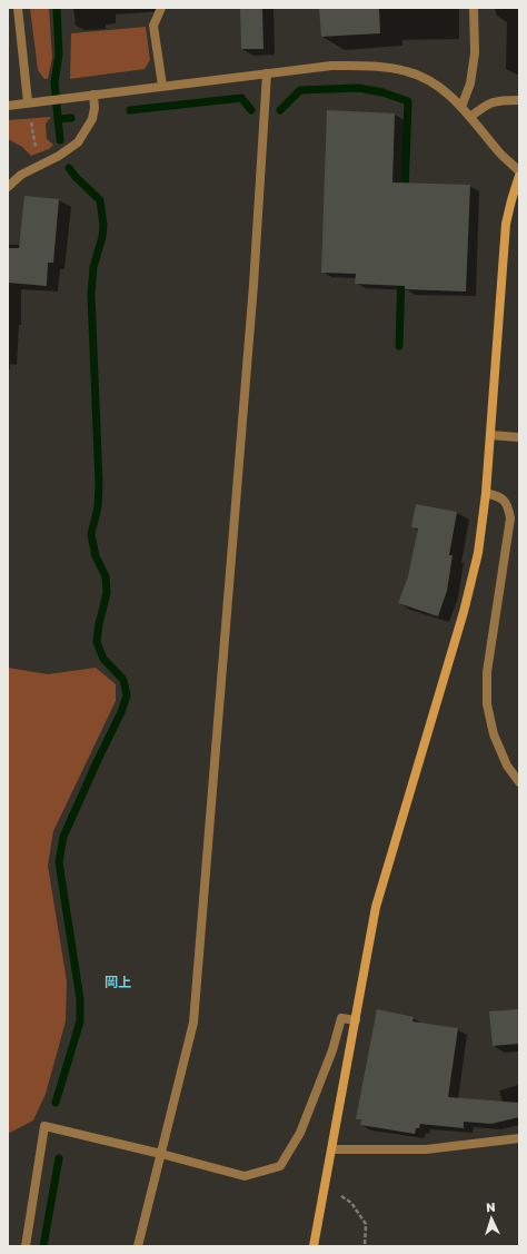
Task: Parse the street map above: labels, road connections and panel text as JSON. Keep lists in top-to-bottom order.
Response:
{
  "districts": ["岡上"],
  "north": "top"
}
